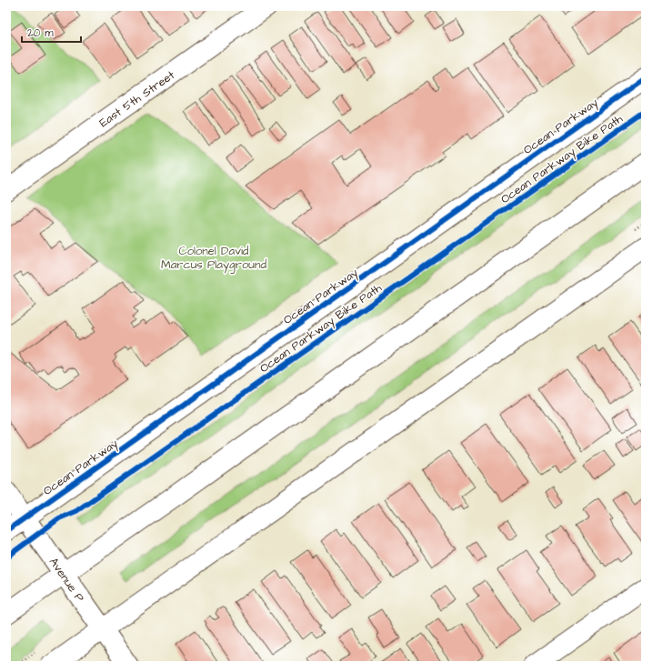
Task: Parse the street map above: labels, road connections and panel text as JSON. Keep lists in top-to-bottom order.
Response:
{
  "streets": {
    "street": ["East 5th Street", "Ocean Parkway", "Avenue P"],
    "cycle path": ["Ocean Parkway Bike Path"]
  },
  "crossings": [
    ["Ocean Parkway", "Avenue P"]
  ],
  "parks": ["Colonel David Marcus Playground"],
  "scale_bar": "20 m"
}
